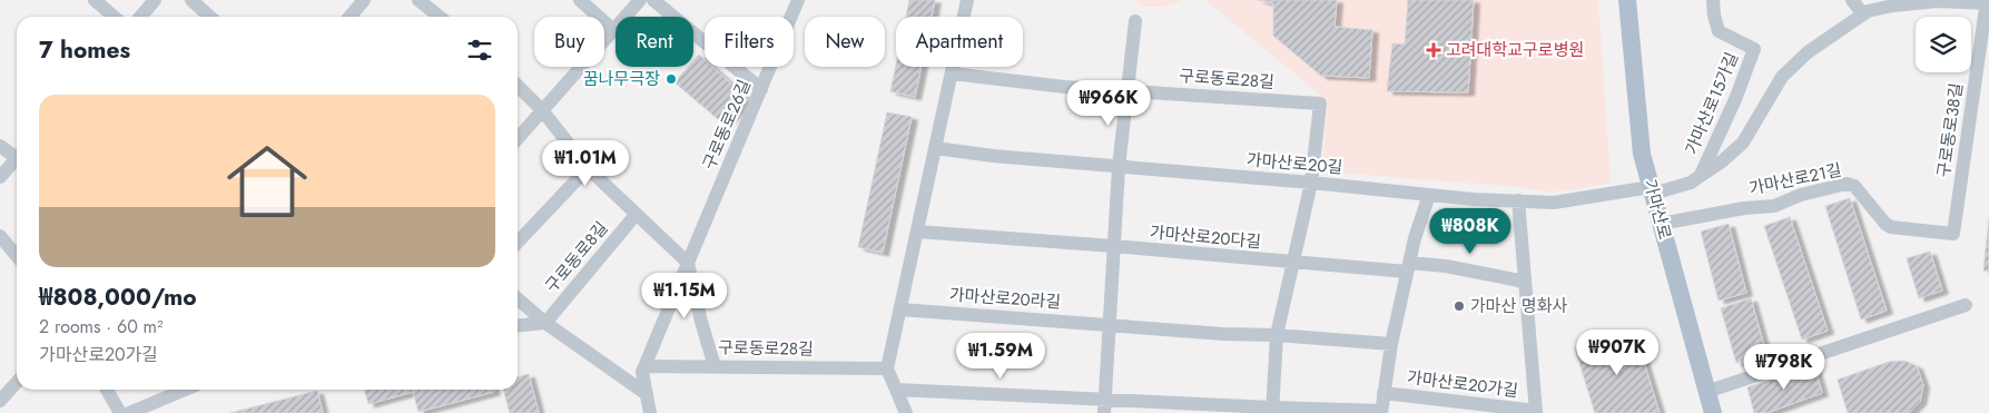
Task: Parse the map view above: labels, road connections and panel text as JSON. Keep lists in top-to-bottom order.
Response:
{
  "streets": {
    "main road": ["가마산로"],
    "street": [
      "구로동로28길",
      "가마산로15가길",
      "구로동로26길",
      "구로동로38길",
      "가마산로20길",
      "가마산로21길",
      "가마산로20다길",
      "구로동로8길",
      "가마산로20라길",
      "가마산로20가길"
    ]
  },
  "crossings": [
    ["구로동로28길", "구로동로26길"],
    ["구로동로28길", "가마산로20길"],
    ["가마산로15가길", "가마산로20길"],
    ["구로동로38길", "가마산로20길"],
    ["구로동로38길", "가마산로21길"],
    ["가마산로20길", "가마산로"],
    ["가마산로20길", "가마산로20가길"],
    ["가마산로21길", "가마산로"]
  ],
  "places": {
    "health": ["고려대학교구로병원"],
    "other": ["꿈나무극장", "가마산 명화사"]
  },
  "page": {
    "chip": [
      "Buy",
      "Rent",
      "Filters",
      "New",
      "Apartment"
    ],
    "heading": "7 homes",
    "price": [
      "₩966K",
      "₩1.01M",
      "₩808K",
      "₩1.15M",
      "₩907K",
      "₩1.59M",
      "₩798K"
    ],
    "list": [
      {
        "name": "₩808,000/mo",
        "note": "2 rooms · 60 m² · 가마산로20가길"
      }
    ]
  }
}
